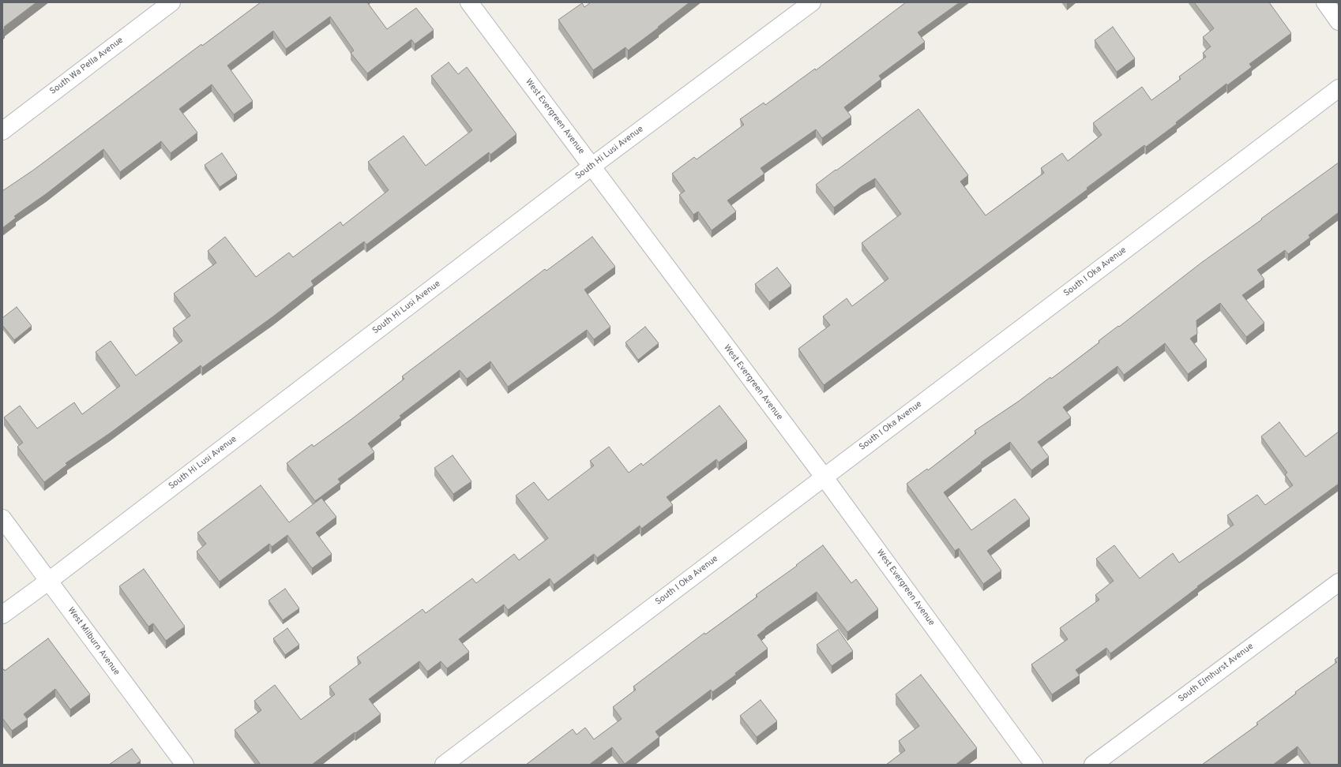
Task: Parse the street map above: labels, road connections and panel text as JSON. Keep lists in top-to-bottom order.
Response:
{
  "streets": {
    "street": [
      "South Wa Pella Avenue",
      "West Evergreen Avenue",
      "South Hi Lusi Avenue",
      "South I Oka Avenue",
      "West Milburn Avenue",
      "South Elmhurst Avenue"
    ]
  },
  "crossings": [
    ["West Evergreen Avenue", "South Hi Lusi Avenue"],
    ["West Evergreen Avenue", "South I Oka Avenue"],
    ["South Hi Lusi Avenue", "West Milburn Avenue"]
  ]
}
